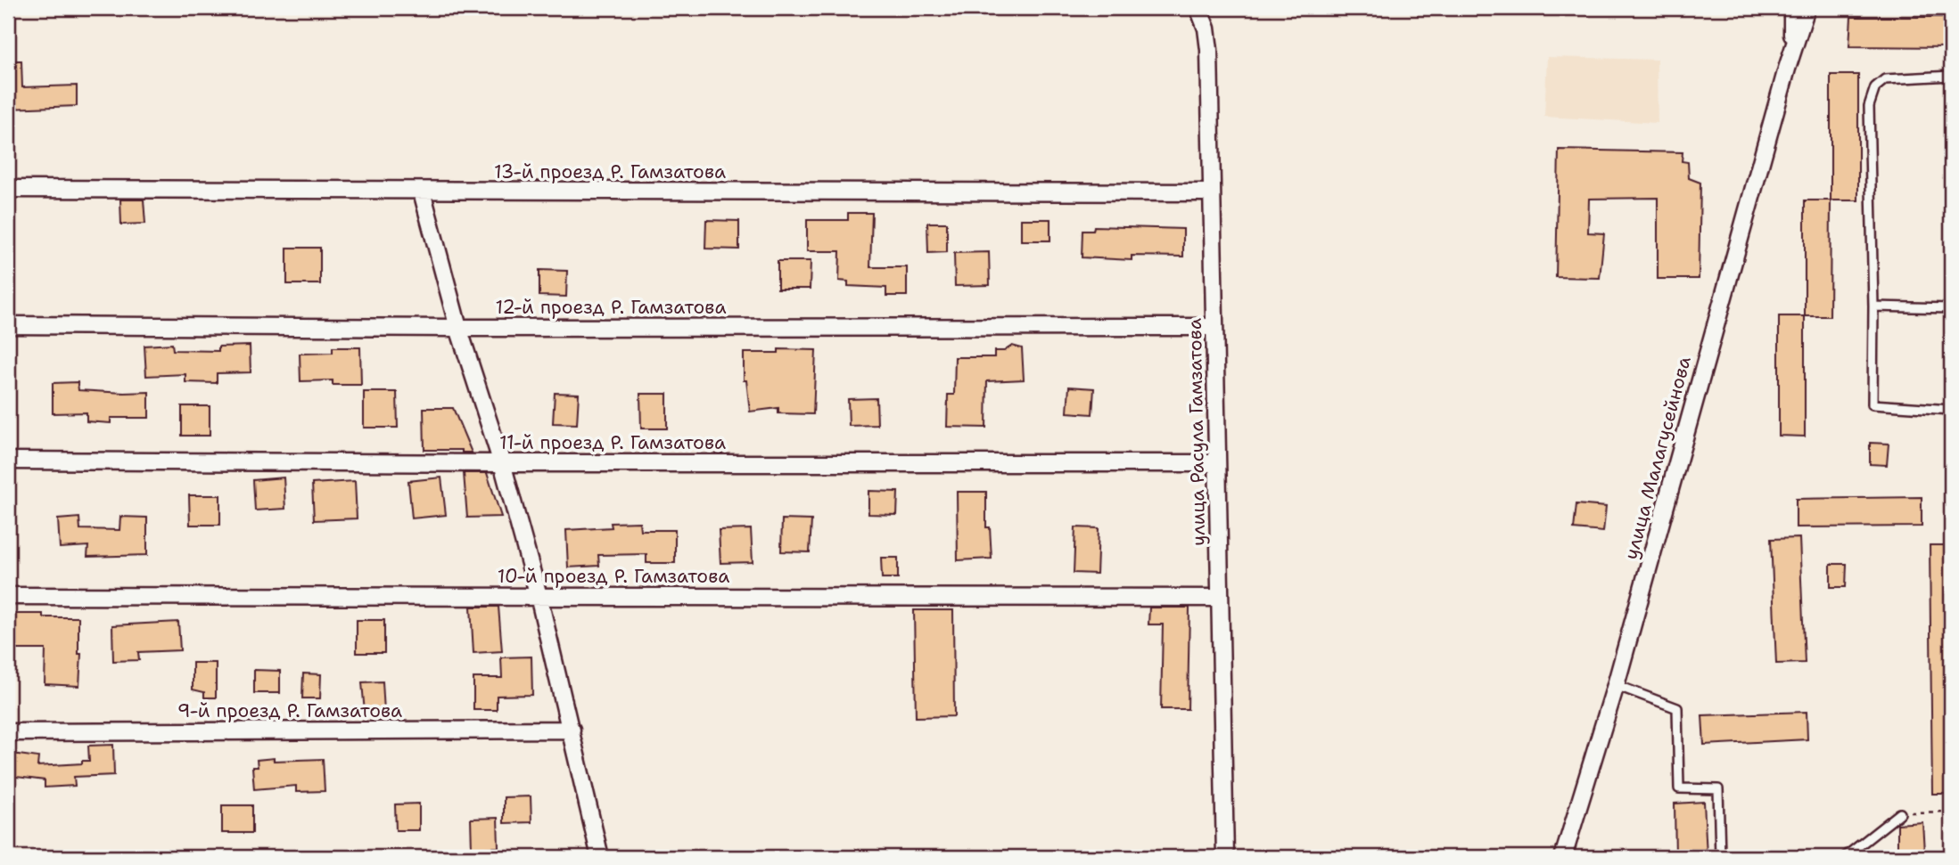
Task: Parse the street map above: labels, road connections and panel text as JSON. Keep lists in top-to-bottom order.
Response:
{
  "streets": {
    "street": [
      "13-й проезд Р. Гамзатова",
      "12-й проезд Р. Гамзатова",
      "улица Расула Гамзатова",
      "11-й проезд Р. Гамзатова",
      "улица Малагусейнова",
      "10-й проезд Р. Гамзатова",
      "9-й проезд Р. Гамзатова"
    ]
  },
  "crossings": [
    ["13-й проезд Р. Гамзатова", "улица Расула Гамзатова"],
    ["12-й проезд Р. Гамзатова", "улица Расула Гамзатова"],
    ["улица Расула Гамзатова", "11-й проезд Р. Гамзатова"],
    ["улица Расула Гамзатова", "10-й проезд Р. Гамзатова"]
  ]
}
